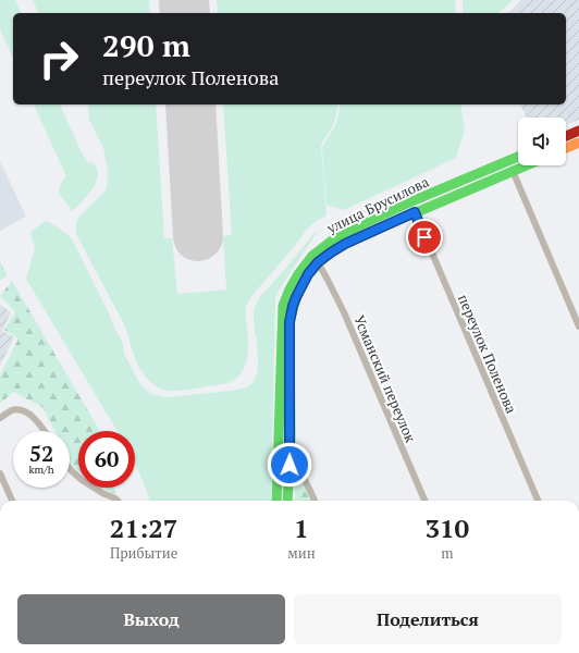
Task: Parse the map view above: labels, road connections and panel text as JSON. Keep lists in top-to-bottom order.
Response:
{
  "streets": {
    "main road": ["улица Брусилова"],
    "street": ["переулок Поленова", "Усманский переулок"]
  },
  "crossings": [
    ["улица Брусилова", "переулок Поленова"],
    ["улица Брусилова", "Усманский переулок"]
  ],
  "page": {
    "turn": ["290 m", "переулок Поленова"],
    "speed": "52 km/h",
    "limit": "60",
    "eta": [
      "21:27",
      "Прибытие",
      "1",
      "мин",
      "310",
      "m"
    ],
    "buttons": ["Выход", "Поделиться"]
  }
}
